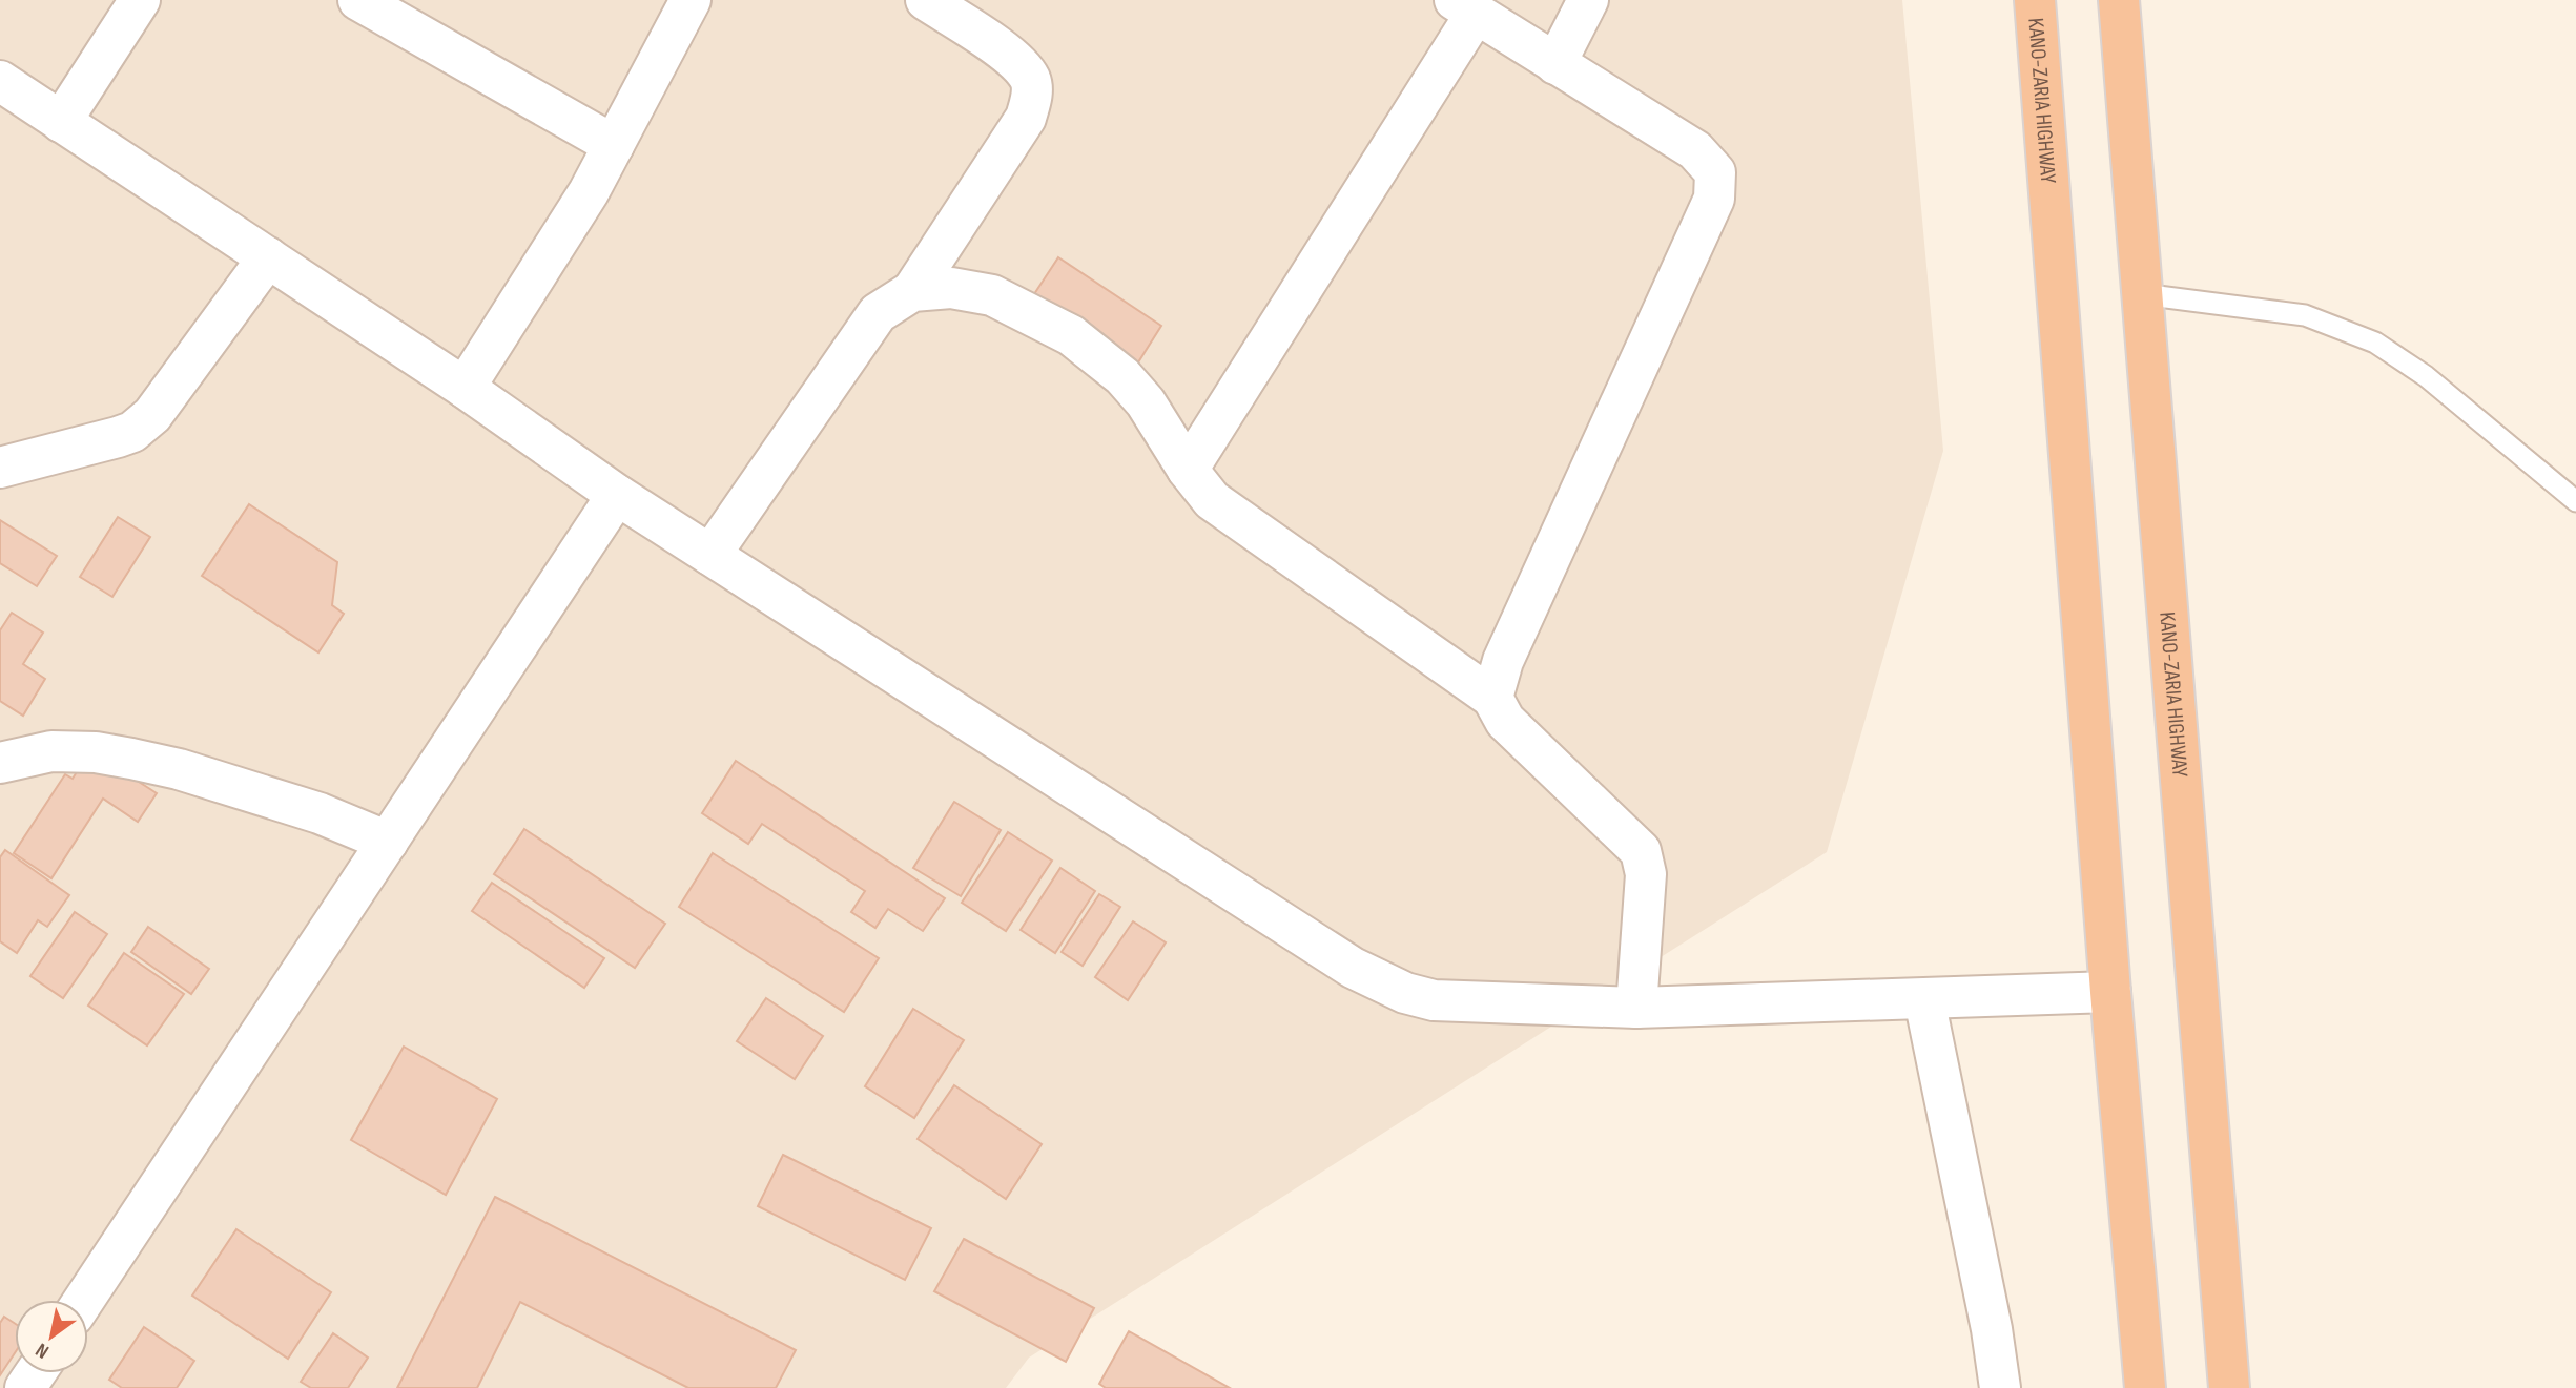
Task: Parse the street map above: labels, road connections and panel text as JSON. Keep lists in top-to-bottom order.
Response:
{
  "streets": {
    "highway": ["KANO-ZARIA HIGHWAY"]
  },
  "north": "bottom left"
}
